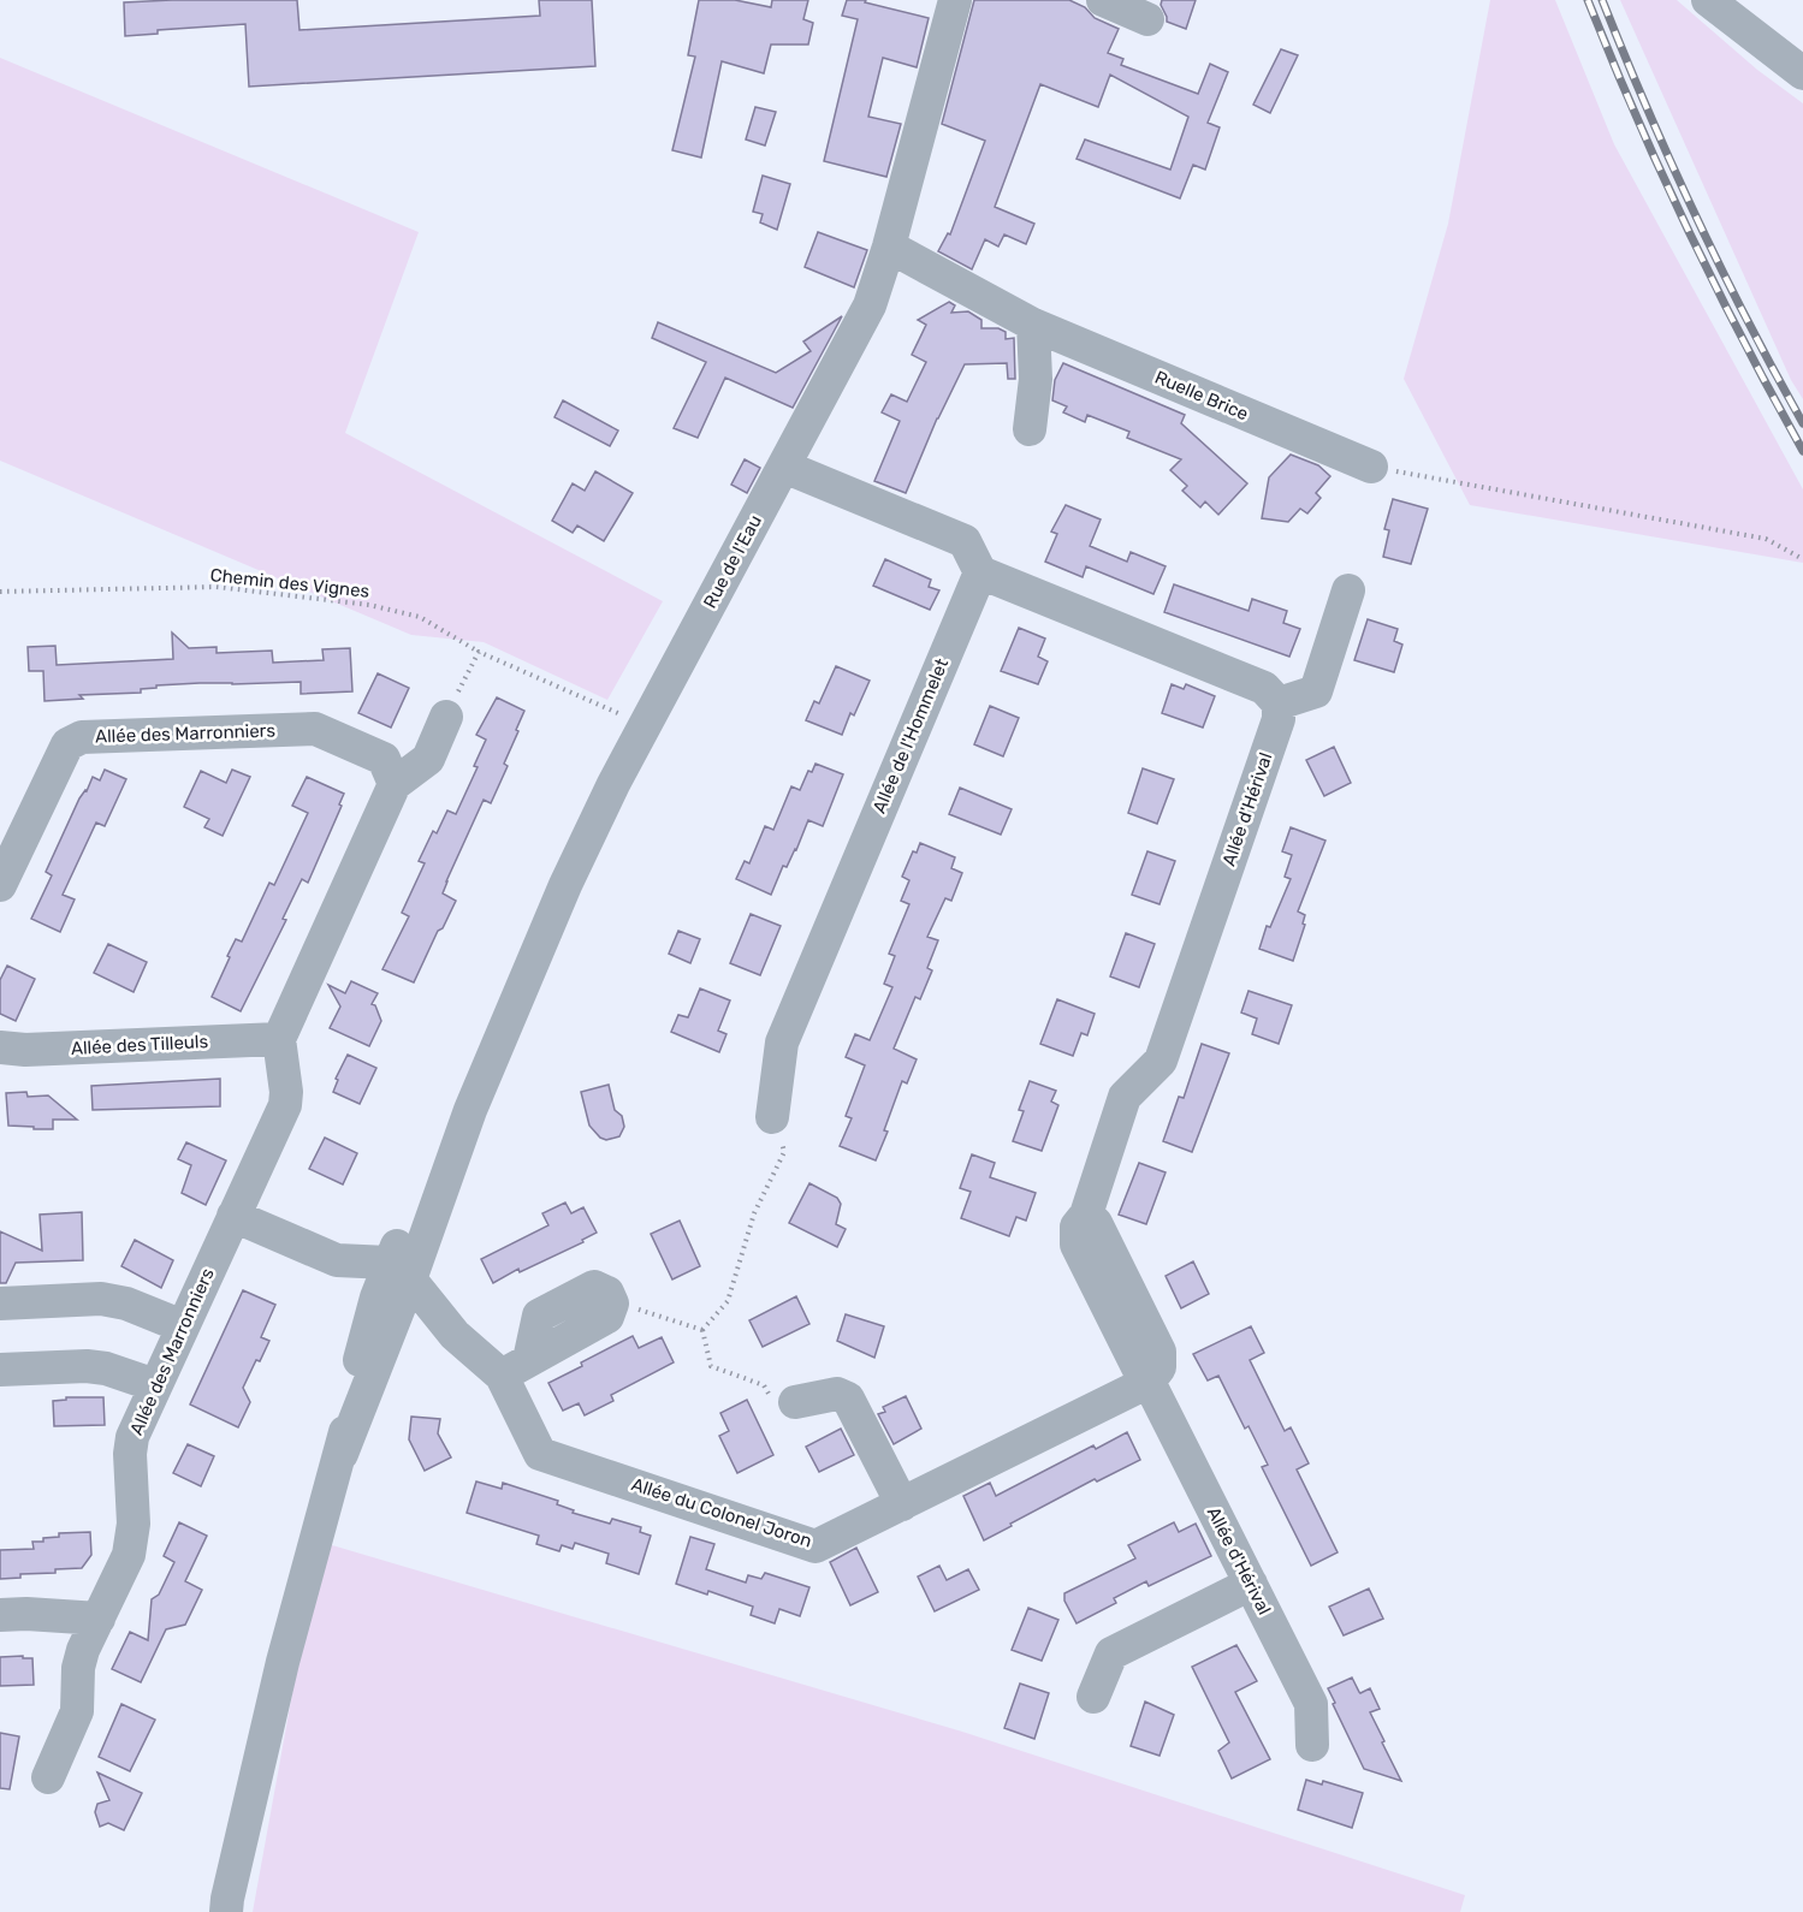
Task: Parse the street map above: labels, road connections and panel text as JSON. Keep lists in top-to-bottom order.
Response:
{
  "streets": {
    "street": [
      "Ruelle Brice",
      "Rue de l'Eau",
      "Allée des Marronniers",
      "Allée de l'Hommelet",
      "Allée d'Hérival",
      "Allée des Tilleuls",
      "Allée du Colonel Joron"
    ],
    "path": ["Chemin des Vignes"]
  },
  "crossings": [
    ["Ruelle Brice", "Rue de l'Eau"],
    ["Rue de l'Eau", "Chemin des Vignes"],
    ["Rue de l'Eau", "Allée du Colonel Joron"],
    ["Allée des Marronniers", "Allée des Tilleuls"],
    ["Allée d'Hérival", "Allée du Colonel Joron"]
  ]
}
